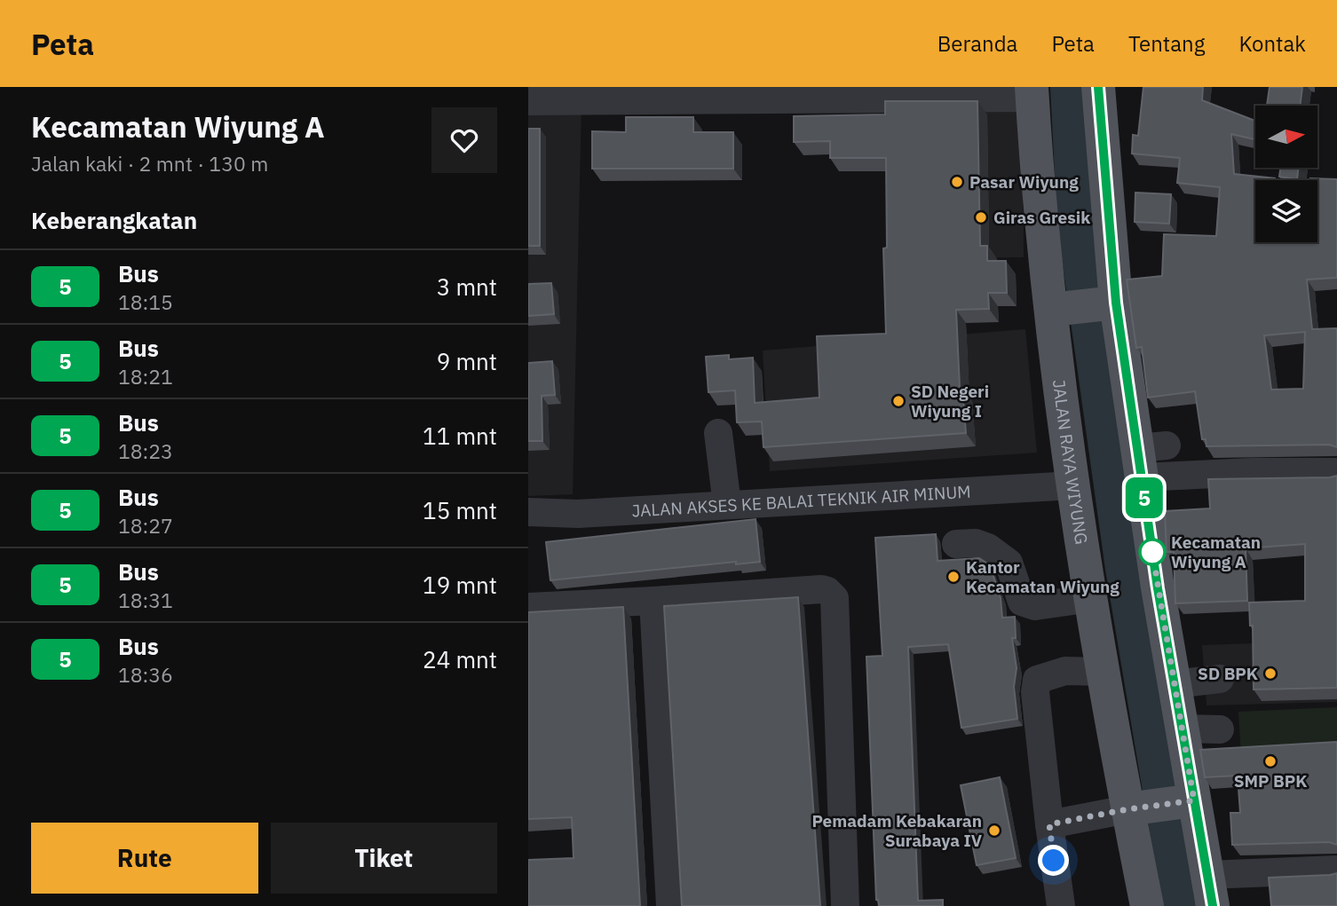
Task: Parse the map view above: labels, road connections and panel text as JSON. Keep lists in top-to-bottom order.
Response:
{
  "streets": {
    "main road": ["JALAN RAYA WIYUNG"],
    "street": ["JALAN AKSES KE BALAI TEKNIK AIR MINUM"]
  },
  "crossings": [
    ["JALAN RAYA WIYUNG", "JALAN AKSES KE BALAI TEKNIK AIR MINUM"]
  ],
  "places": [
    "Pasar Wiyung",
    "Giras Gresik",
    "SD Negeri Wiyung I",
    "Kecamatan Wiyung A",
    "Kantor Kecamatan Wiyung",
    "SD BPK",
    "SMP BPK",
    "Pemadam Kebakaran Surabaya IV"
  ],
  "lines": ["bus line 5"],
  "north": "right",
  "page": {
    "header": "Peta",
    "nav": [
      "Beranda",
      "Peta",
      "Tentang",
      "Kontak"
    ],
    "heading": [
      ["Kecamatan Wiyung A", "Jalan kaki · 2 mnt · 130 m"],
      "Keberangkatan"
    ],
    "on_map": "5",
    "list": [
      {
        "mark": "5",
        "name": "Bus",
        "note": "18:15",
        "value": "3 mnt"
      },
      {
        "mark": "5",
        "name": "Bus",
        "note": "18:21",
        "value": "9 mnt"
      },
      {
        "mark": "5",
        "name": "Bus",
        "note": "18:23",
        "value": "11 mnt"
      },
      {
        "mark": "5",
        "name": "Bus",
        "note": "18:27",
        "value": "15 mnt"
      },
      {
        "mark": "5",
        "name": "Bus",
        "note": "18:31",
        "value": "19 mnt"
      },
      {
        "mark": "5",
        "name": "Bus",
        "note": "18:36",
        "value": "24 mnt"
      }
    ],
    "buttons": ["Rute", "Tiket"]
  }
}
